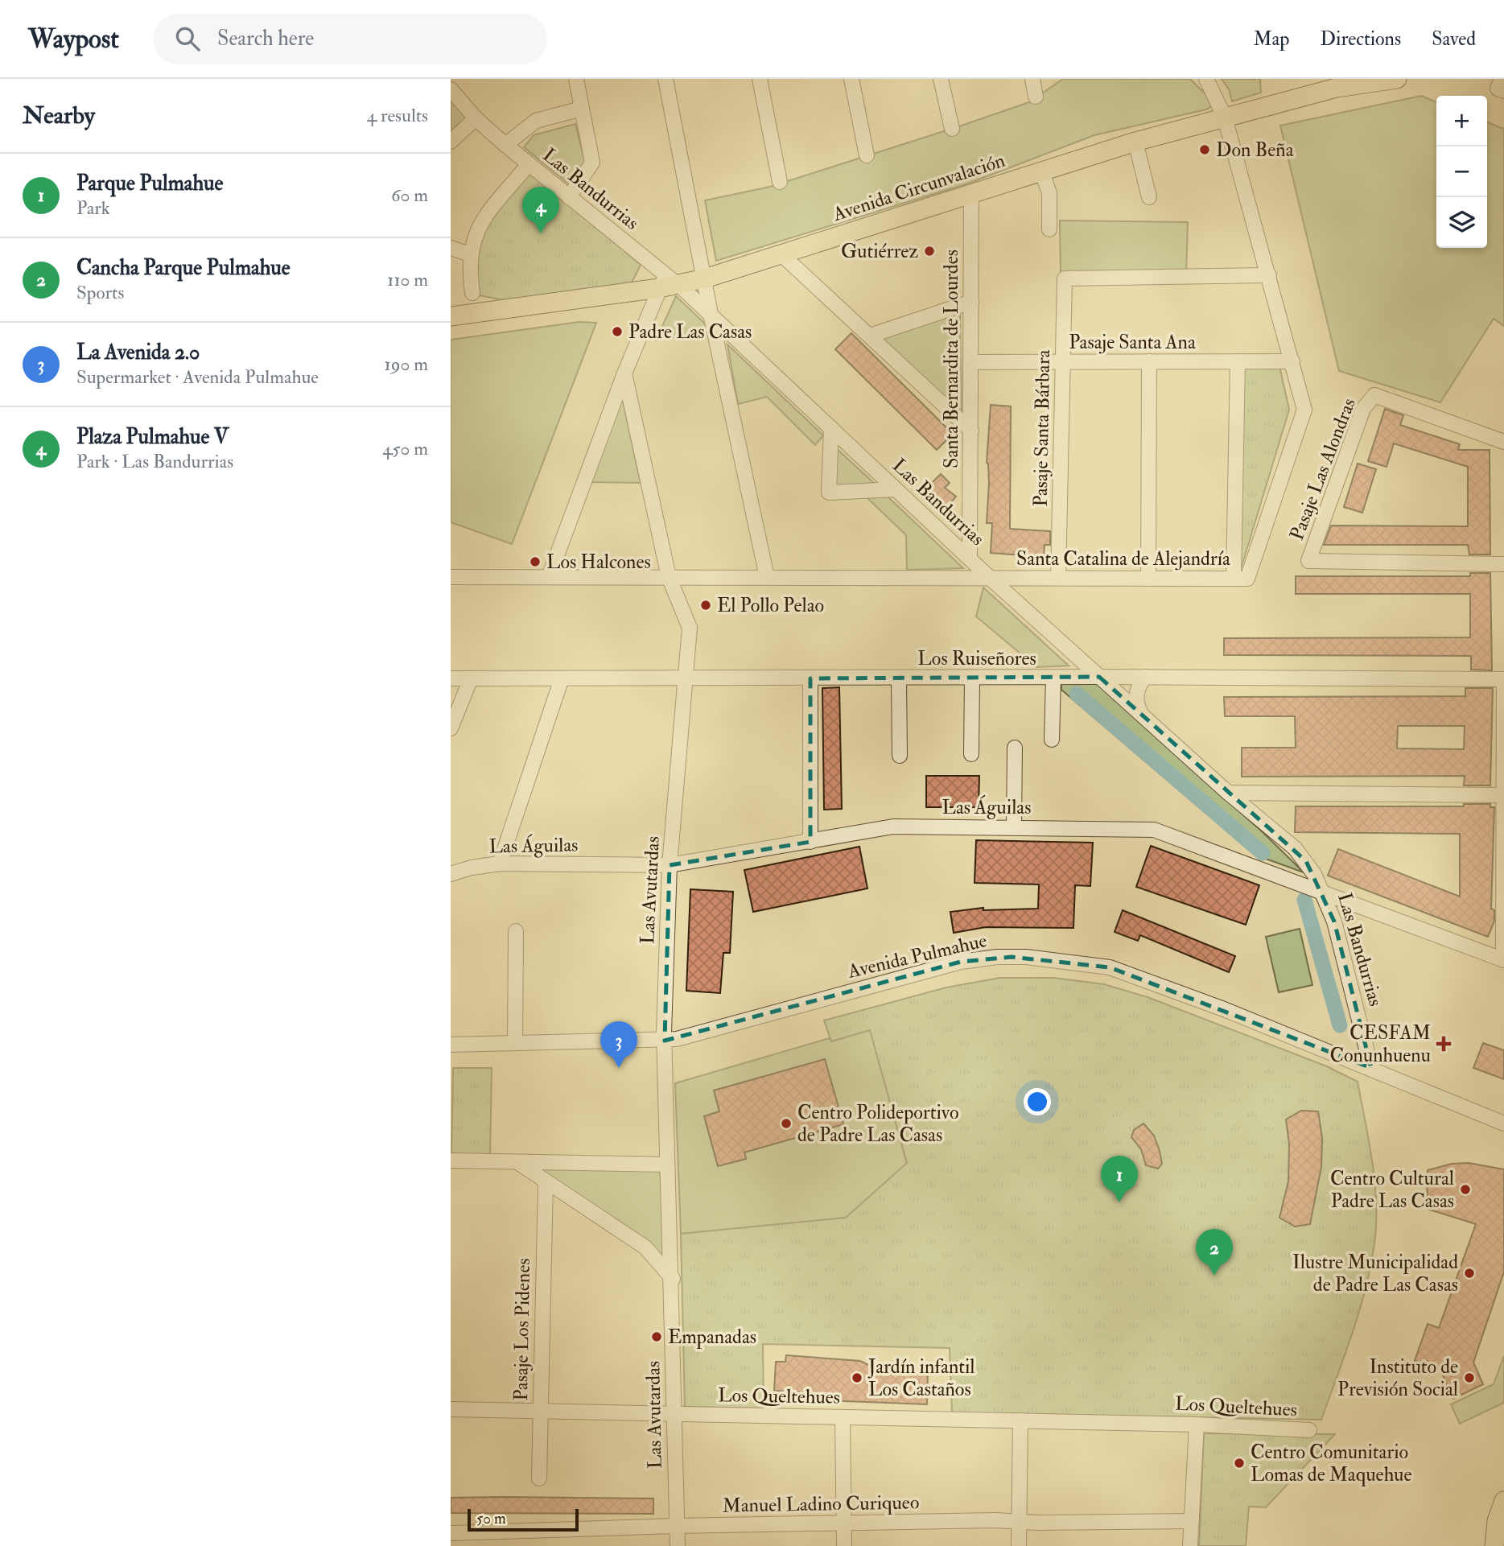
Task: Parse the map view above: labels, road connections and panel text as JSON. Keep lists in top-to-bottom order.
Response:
{
  "streets": {
    "main road": ["Avenida Circunvalación"],
    "street": [
      "Las Bandurrias",
      "Pasaje Santa Ana",
      "Santa Bernardita de Lourdes",
      "Pasaje Santa Bárbara",
      "Pasaje Las Alondras",
      "Santa Catalina de Alejandría",
      "Los Ruiseñores",
      "Las Águilas",
      "Las Avutardas",
      "Avenida Pulmahue",
      "Pasaje Los Pidenes",
      "Los Queltehues",
      "Manuel Ladino Curiqueo"
    ]
  },
  "crossings": [
    ["Avenida Circunvalación", "Las Bandurrias"],
    ["Avenida Circunvalación", "Santa Bernardita de Lourdes"],
    ["Avenida Circunvalación", "Santa Catalina de Alejandría"],
    ["Las Bandurrias", "Santa Bernardita de Lourdes"],
    ["Las Bandurrias", "Santa Catalina de Alejandría"],
    ["Las Bandurrias", "Los Ruiseñores"],
    ["Las Bandurrias", "Las Águilas"],
    ["Las Bandurrias", "Avenida Pulmahue"],
    ["Pasaje Santa Ana", "Santa Bernardita de Lourdes"],
    ["Pasaje Santa Ana", "Pasaje Santa Bárbara"],
    ["Pasaje Santa Ana", "Santa Catalina de Alejandría"],
    ["Pasaje Santa Bárbara", "Santa Catalina de Alejandría"],
    ["Santa Catalina de Alejandría", "Las Avutardas"],
    ["Los Ruiseñores", "Las Avutardas"],
    ["Las Águilas", "Las Avutardas"],
    ["Las Avutardas", "Avenida Pulmahue"],
    ["Las Avutardas", "Los Queltehues"],
    ["Las Avutardas", "Manuel Ladino Curiqueo"],
    ["Pasaje Los Pidenes", "Los Queltehues"]
  ],
  "places": {
    "other": [
      "Don Beña",
      "Gutiérrez",
      "Padre Las Casas",
      "Los Halcones",
      "El Pollo Pelao",
      "Centro Polideportivo de Padre Las Casas",
      "Centro Cultural Padre Las Casas",
      "Ilustre Municipalidad de Padre Las Casas",
      "Empanadas",
      "Jardín infantil Los Castaños",
      "Instituto de Previsión Social",
      "Centro Comunitario Lomas de Maquehue"
    ],
    "health": ["CESFAM Conunhuenu"]
  },
  "scale_bar": "50 m",
  "page": {
    "header": "Waypost",
    "search": "Search here",
    "nav": ["Map", "Directions", "Saved"],
    "heading": ["Nearby", "4 results"],
    "map_buttons": ["+", "−"],
    "list": [
      {
        "mark": "1",
        "name": "Parque Pulmahue",
        "note": "Park",
        "value": "60 m"
      },
      {
        "mark": "2",
        "name": "Cancha Parque Pulmahue",
        "note": "Sports",
        "value": "110 m"
      },
      {
        "mark": "3",
        "name": "La Avenida 2.0",
        "note": "Supermarket · Avenida Pulmahue",
        "value": "190 m"
      },
      {
        "mark": "4",
        "name": "Plaza Pulmahue V",
        "note": "Park · Las Bandurrias",
        "value": "450 m"
      }
    ],
    "pins": [
      "4",
      "3",
      "1",
      "2"
    ],
    "scale": "50 m"
  }
}
